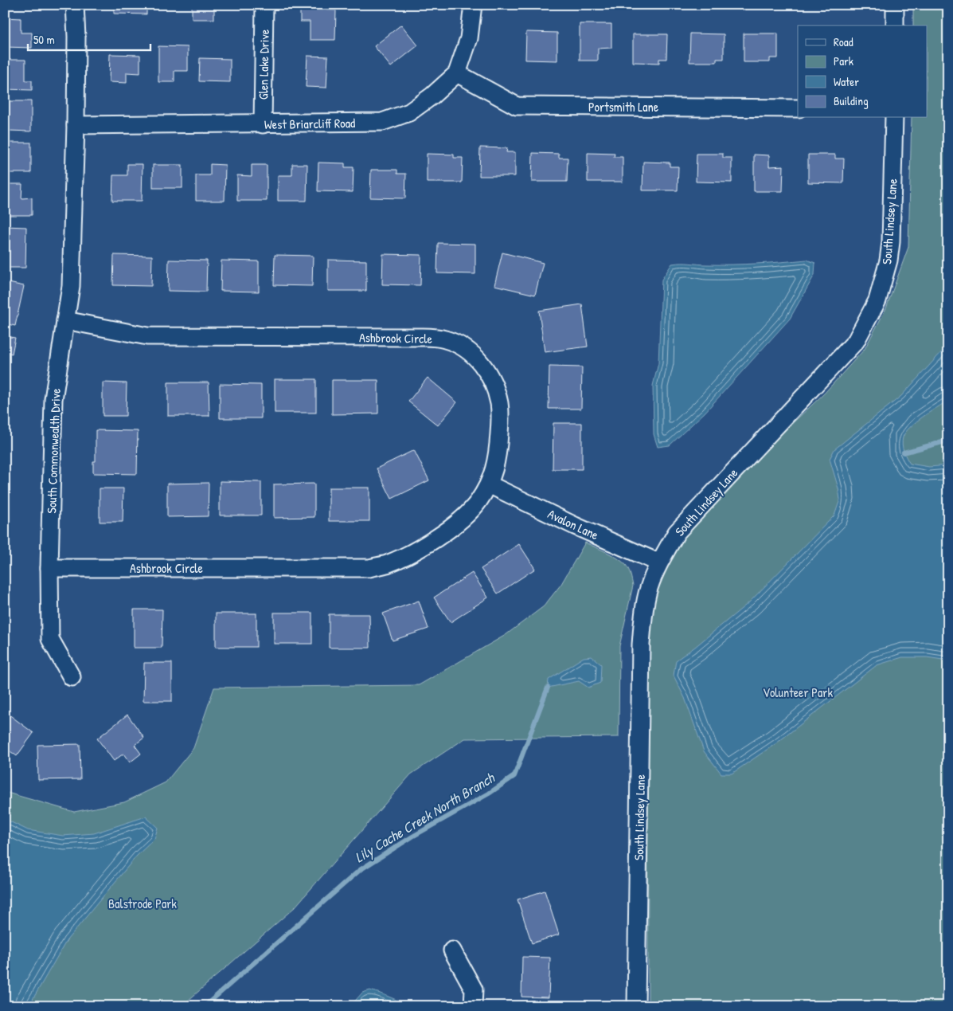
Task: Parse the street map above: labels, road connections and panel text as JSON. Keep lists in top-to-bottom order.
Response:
{
  "streets": {
    "street": [
      "Glen Lake Drive",
      "Portsmith Lane",
      "West Briarcliff Road",
      "South Lindsey Lane",
      "Ashbrook Circle",
      "South Commonwealth Drive",
      "Avalon Lane"
    ]
  },
  "crossings": [
    ["Glen Lake Drive", "West Briarcliff Road"],
    ["Portsmith Lane", "West Briarcliff Road"],
    ["West Briarcliff Road", "South Commonwealth Drive"],
    ["South Lindsey Lane", "Avalon Lane"],
    ["Ashbrook Circle", "South Commonwealth Drive"],
    ["Ashbrook Circle", "Avalon Lane"]
  ],
  "water": ["Lily Cache Creek North Branch"],
  "parks": ["Volunteer Park", "Balstrode Park"],
  "legend": [
    "Road",
    "Park",
    "Water",
    "Building"
  ],
  "scale_bar": "50 m"
}
